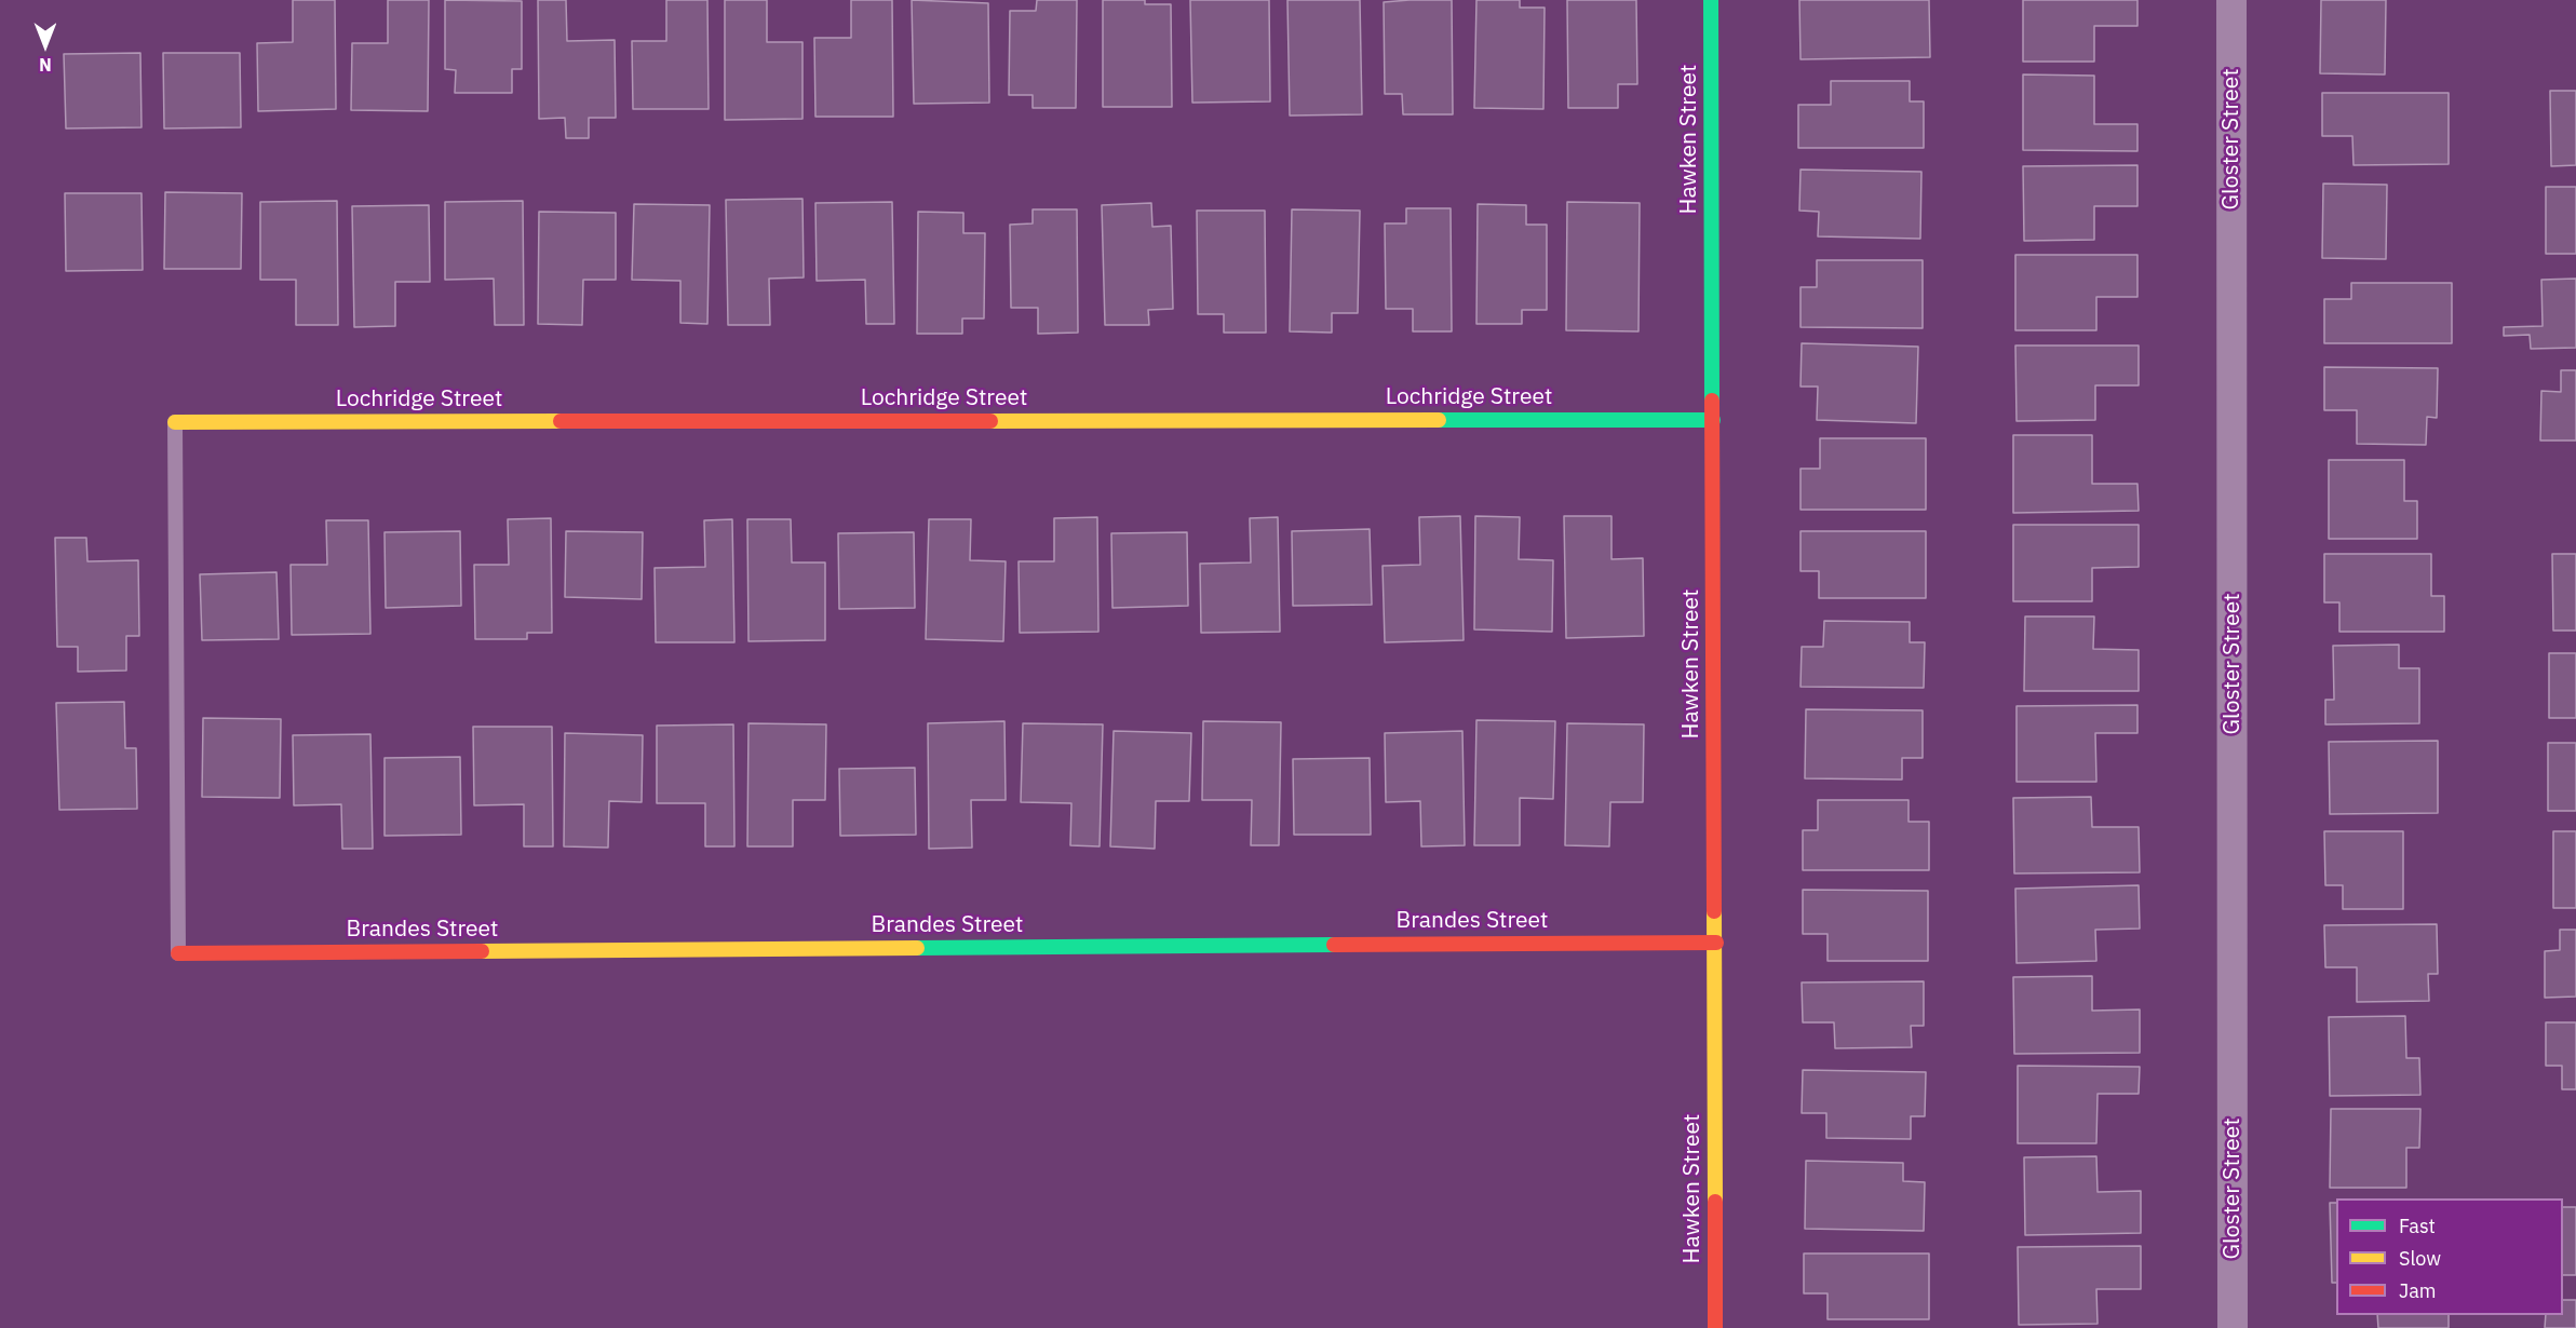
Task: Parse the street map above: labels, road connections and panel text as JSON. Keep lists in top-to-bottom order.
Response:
{
  "streets": {
    "street": [
      "Hawken Street",
      "Gloster Street",
      "Lochridge Street",
      "Brandes Street"
    ]
  },
  "crossings": [
    ["Hawken Street", "Lochridge Street"],
    ["Hawken Street", "Brandes Street"]
  ],
  "legend": ["Fast", "Slow", "Jam"],
  "north": "bottom"
}
